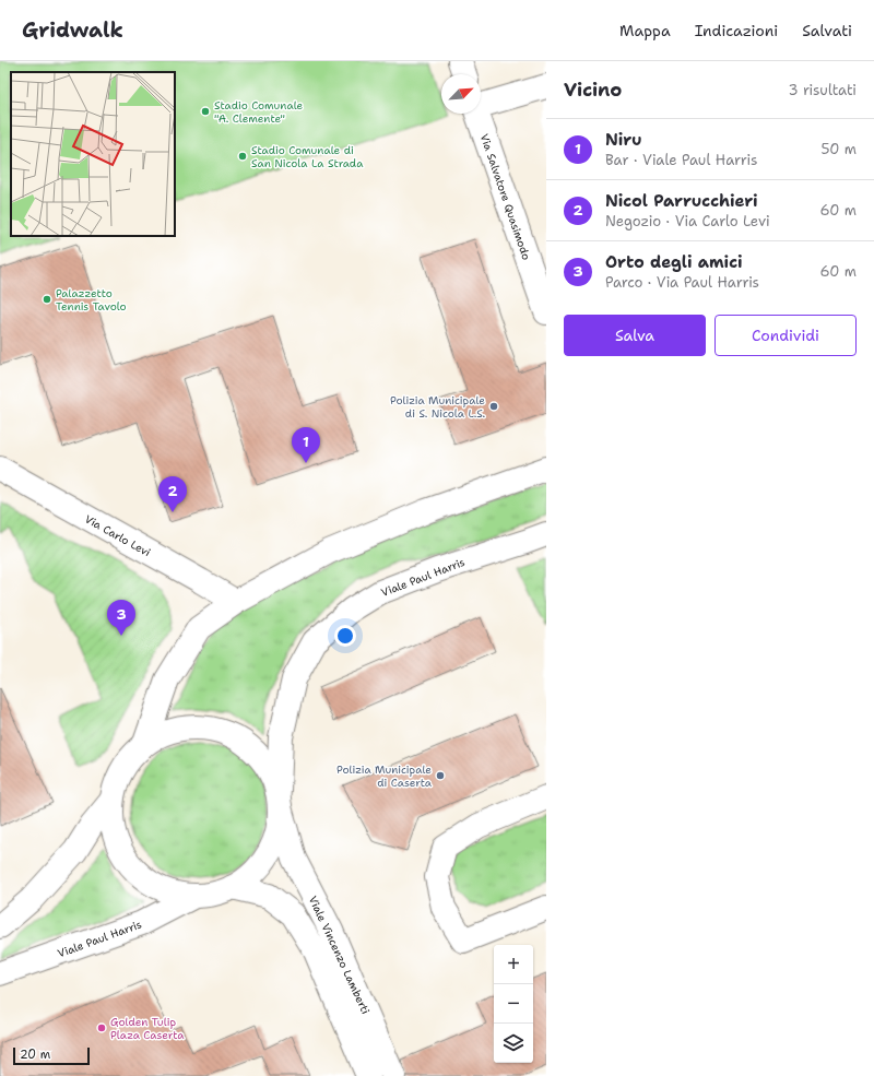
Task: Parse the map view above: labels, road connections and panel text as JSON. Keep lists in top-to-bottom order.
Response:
{
  "streets": {
    "street": [
      "Via Salvatore Quasimodo",
      "Via Carlo Levi",
      "Viale Paul Harris",
      "Viale Vincenzo Lamberti"
    ]
  },
  "crossings": [
    ["Viale Paul Harris", "Viale Vincenzo Lamberti"]
  ],
  "places": [
    "Stadio Comunale \"A. Clemente\"",
    "Stadio Comunale di San Nicola La Strada",
    "Palazzetto Tennis Tavolo",
    "Polizia Municipale di S. Nicola L.S.",
    "Polizia Municipale di Caserta",
    "Golden Tulip Plaza Caserta"
  ],
  "scale_bar": "20 m",
  "north": "top right",
  "page": {
    "header": "Gridwalk",
    "nav": ["Mappa", "Indicazioni", "Salvati"],
    "heading": ["Vicino", "3 risultati"],
    "list": [
      {
        "mark": "1",
        "name": "Niru",
        "note": "Bar · Viale Paul Harris",
        "value": "50 m"
      },
      {
        "mark": "2",
        "name": "Nicol Parrucchieri",
        "note": "Negozio · Via Carlo Levi",
        "value": "60 m"
      },
      {
        "mark": "3",
        "name": "Orto degli amici",
        "note": "Parco · Via Paul Harris",
        "value": "60 m"
      }
    ],
    "buttons": ["Salva", "Condividi"],
    "pins": ["1", "2", "3"],
    "map_buttons": ["+", "−"],
    "scale": "20 m"
  }
}
